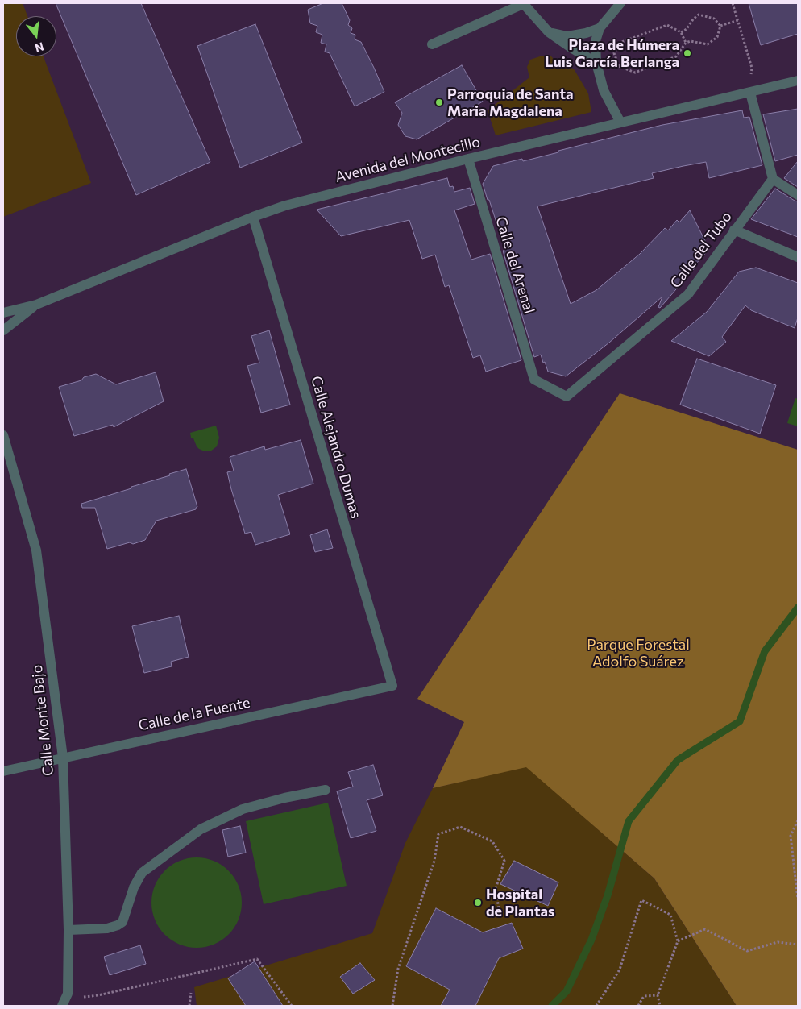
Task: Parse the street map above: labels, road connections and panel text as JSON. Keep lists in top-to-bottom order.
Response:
{
  "streets": {
    "street": [
      "Avenida del Montecillo",
      "Calle del Tubo",
      "Calle del Arenal",
      "Calle Alejandro Dumas",
      "Calle de la Fuente",
      "Calle Monte Bajo"
    ]
  },
  "crossings": [
    ["Avenida del Montecillo", "Calle del Arenal"],
    ["Avenida del Montecillo", "Calle Alejandro Dumas"],
    ["Calle del Tubo", "Calle del Arenal"],
    ["Calle Alejandro Dumas", "Calle de la Fuente"],
    ["Calle de la Fuente", "Calle Monte Bajo"]
  ],
  "parks": ["Parque Forestal Adolfo Suárez"],
  "places": ["Plaza de Húmera Luis García Berlanga", "Parroquia de Santa Maria Magdalena", "Hospital de Plantas"],
  "north": "bottom"
}
